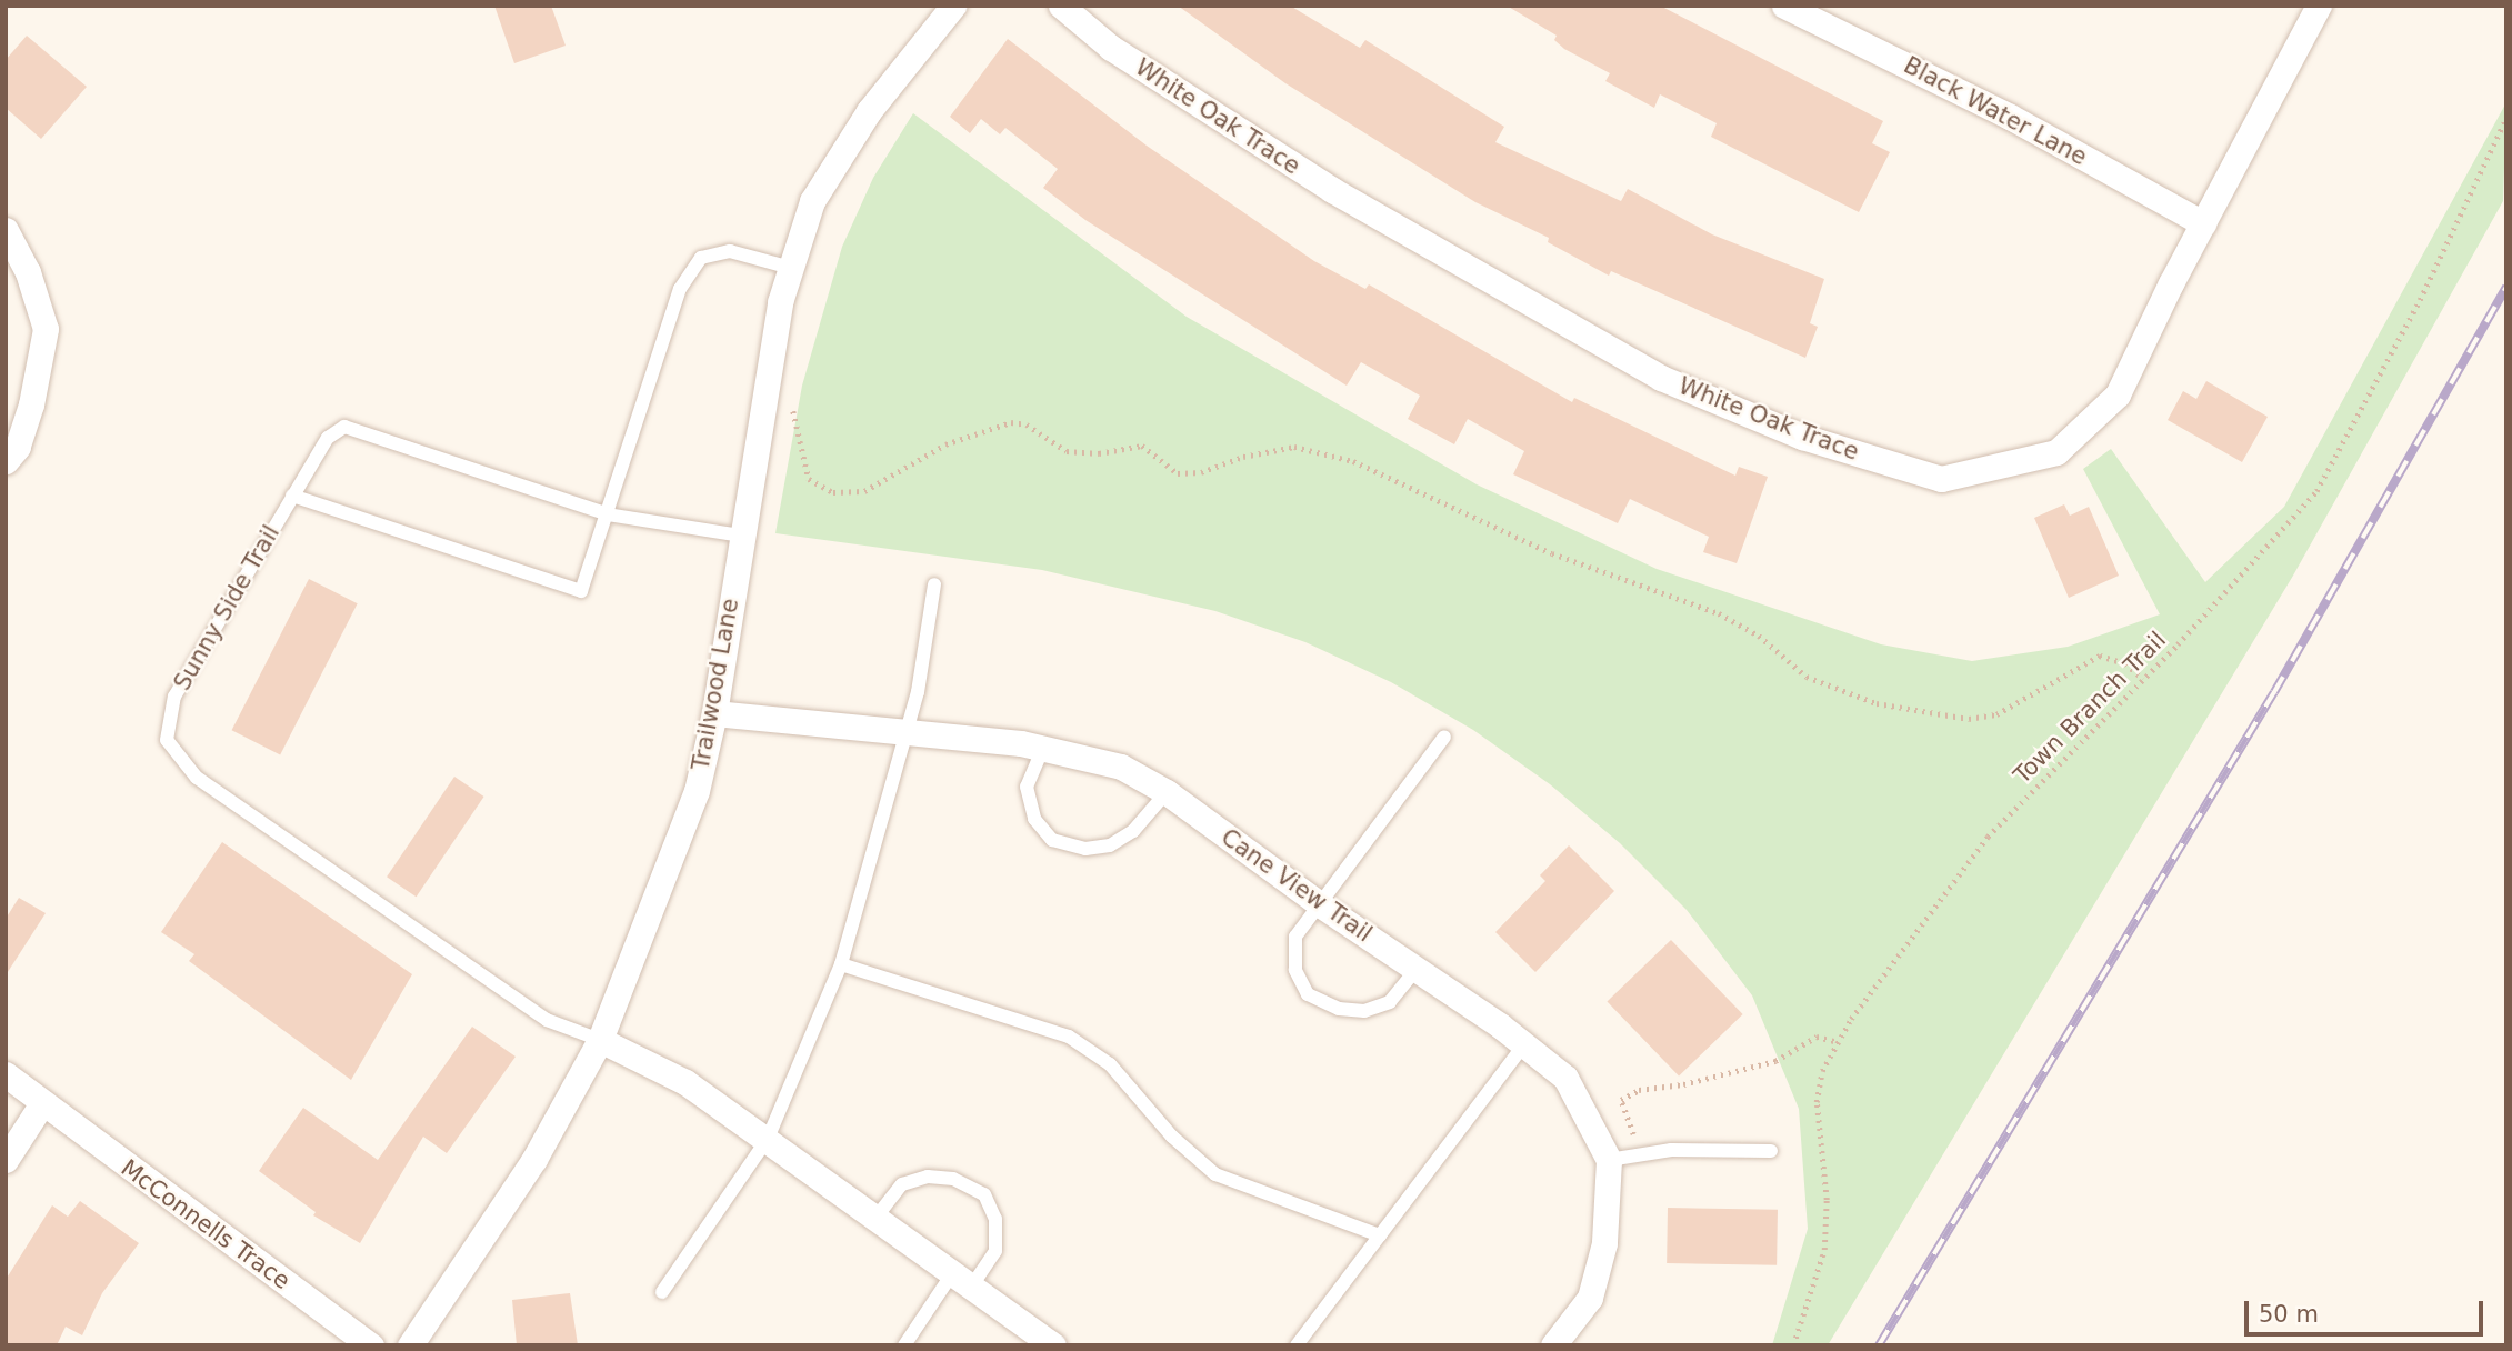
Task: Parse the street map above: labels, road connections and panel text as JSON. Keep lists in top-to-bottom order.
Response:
{
  "streets": {
    "street": [
      "Black Water Lane",
      "White Oak Trace",
      "Trailwood Lane",
      "Cane View Trail",
      "McConnells Trace"
    ],
    "lane": ["Sunny Side Trail"],
    "path": ["Town Branch Trail"]
  },
  "crossings": [
    ["Black Water Lane", "White Oak Trace"],
    ["Sunny Side Trail", "Trailwood Lane"],
    ["Trailwood Lane", "Cane View Trail"]
  ],
  "scale_bar": "50 m"
}
